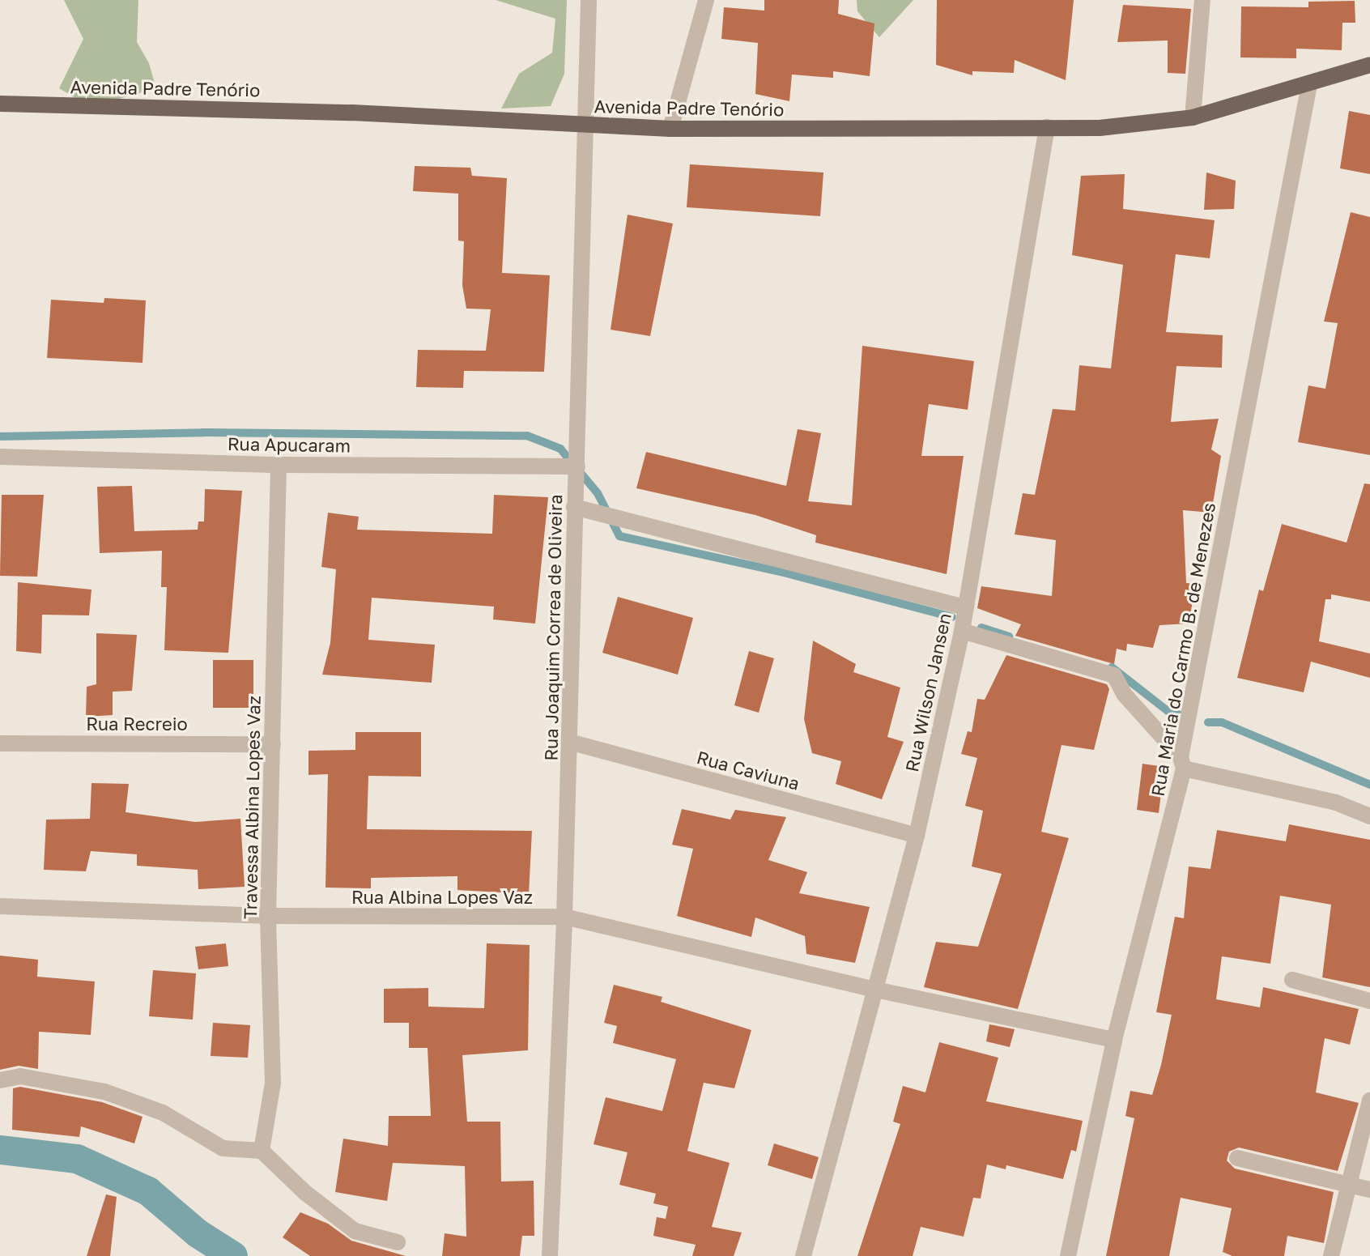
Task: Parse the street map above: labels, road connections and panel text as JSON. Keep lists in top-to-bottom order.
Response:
{
  "streets": {
    "main road": ["Avenida Padre Tenório"],
    "street": [
      "Rua Apucaram",
      "Rua Joaquim Correa de Oliveira",
      "Rua Maria do Carmo B. de Menezes",
      "Rua Wilson Jansen",
      "Rua Recreio",
      "Rua Caviuna",
      "Travessa Albina Lopes Vaz",
      "Rua Albina Lopes Vaz"
    ]
  },
  "crossings": [
    ["Avenida Padre Tenório", "Rua Joaquim Correa de Oliveira"],
    ["Avenida Padre Tenório", "Rua Maria do Carmo B. de Menezes"],
    ["Avenida Padre Tenório", "Rua Wilson Jansen"],
    ["Rua Apucaram", "Rua Joaquim Correa de Oliveira"],
    ["Rua Apucaram", "Travessa Albina Lopes Vaz"],
    ["Rua Joaquim Correa de Oliveira", "Rua Caviuna"],
    ["Rua Joaquim Correa de Oliveira", "Rua Albina Lopes Vaz"],
    ["Rua Maria do Carmo B. de Menezes", "Rua Albina Lopes Vaz"],
    ["Rua Wilson Jansen", "Rua Caviuna"],
    ["Rua Wilson Jansen", "Rua Albina Lopes Vaz"],
    ["Rua Recreio", "Travessa Albina Lopes Vaz"],
    ["Travessa Albina Lopes Vaz", "Rua Albina Lopes Vaz"]
  ]
}
